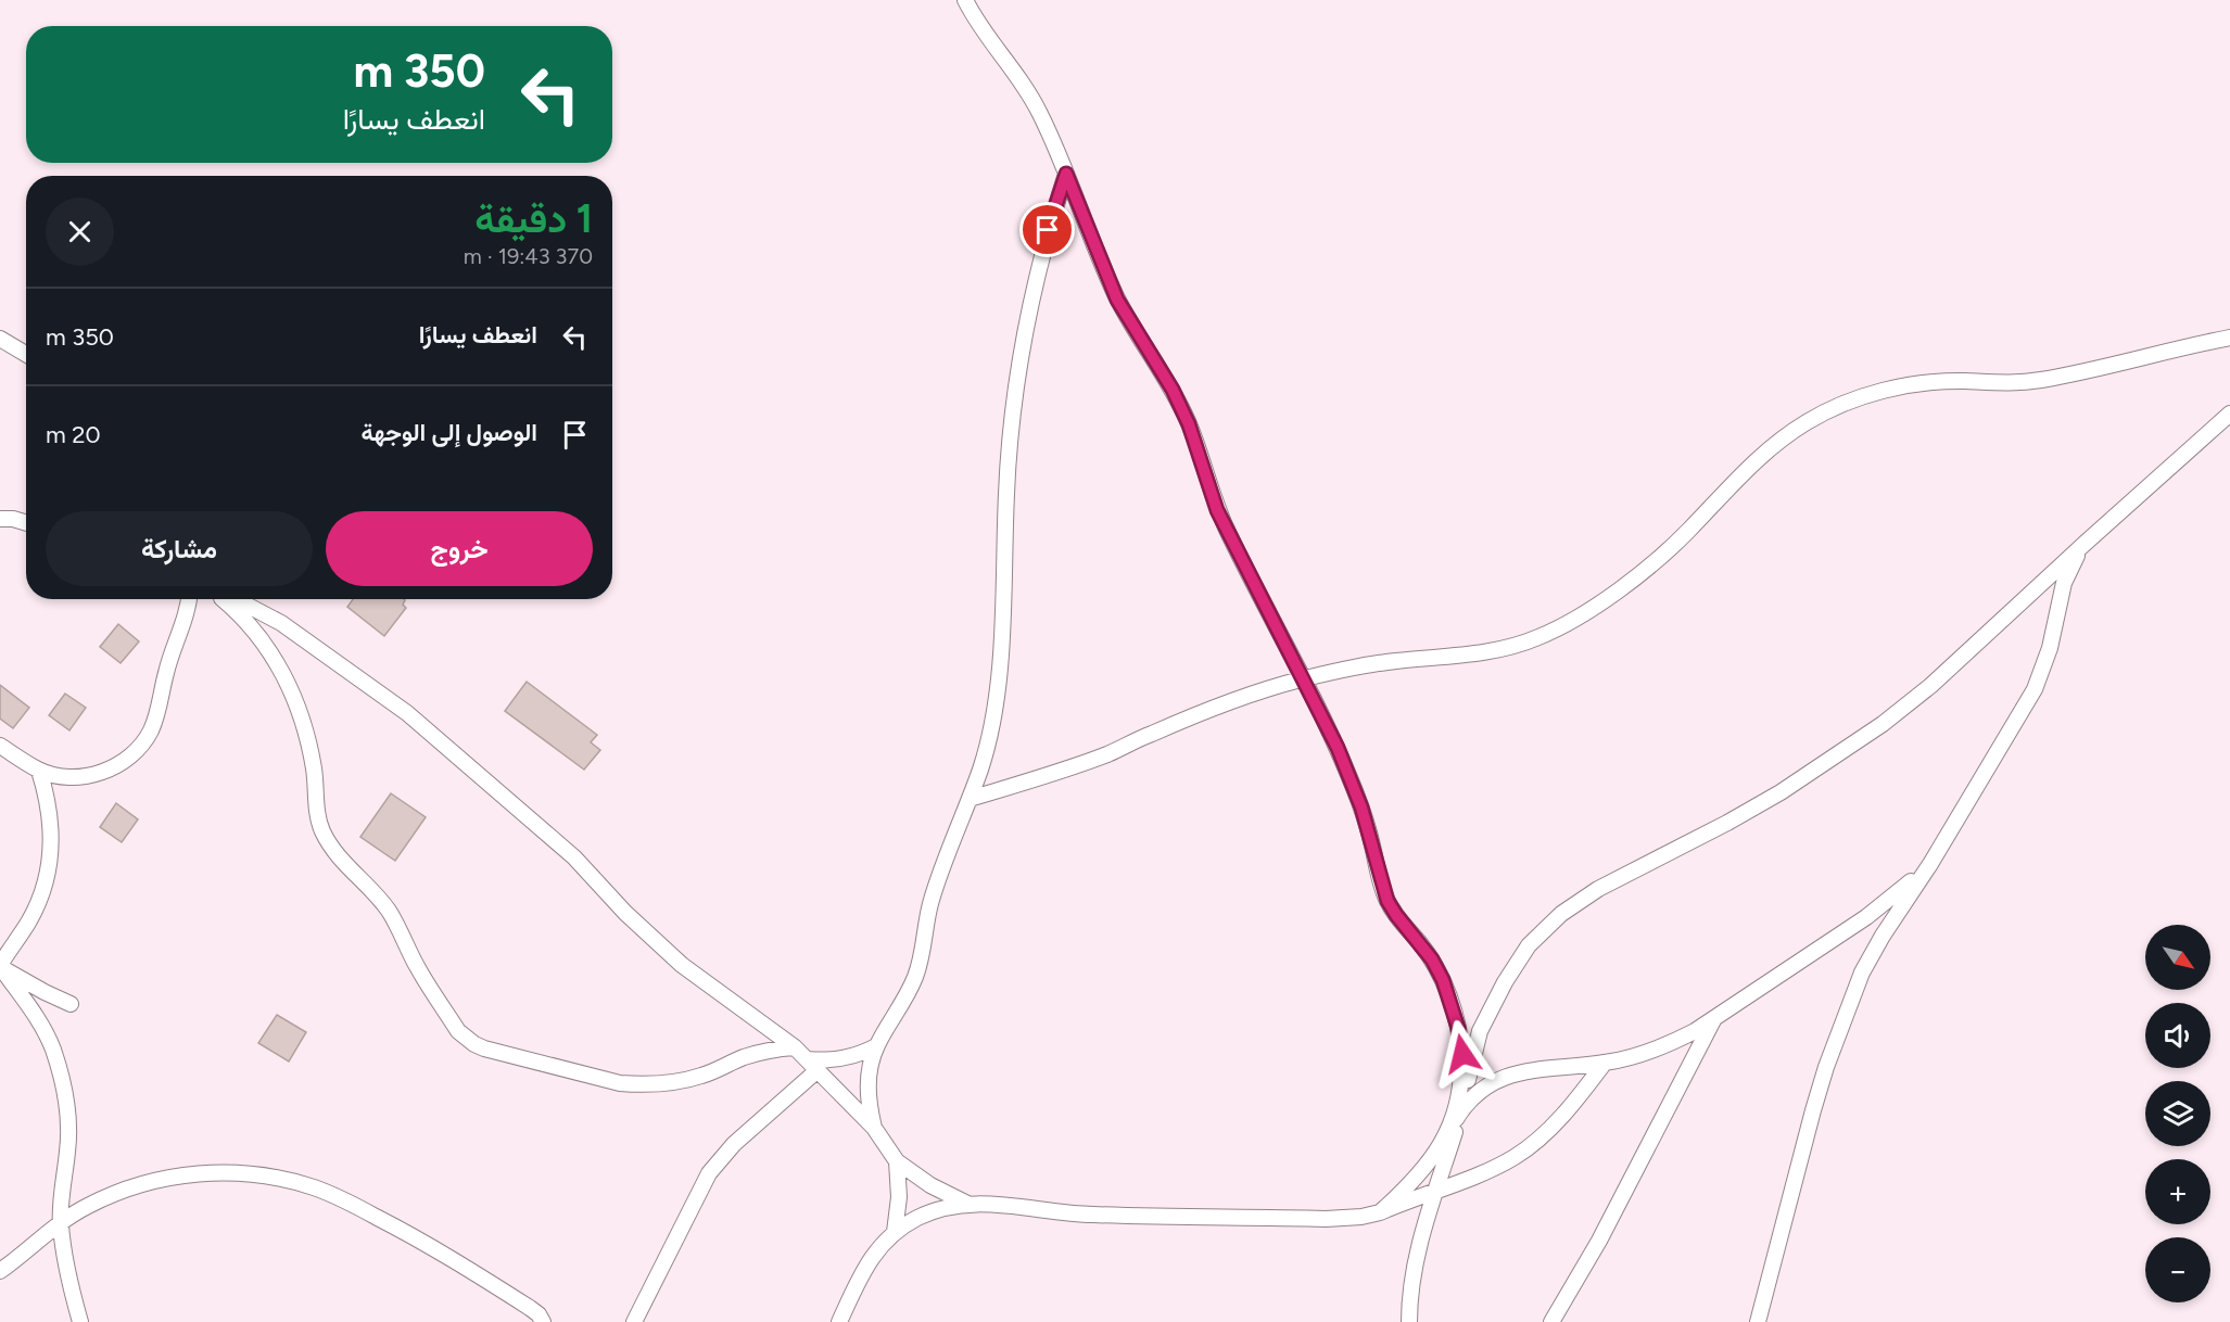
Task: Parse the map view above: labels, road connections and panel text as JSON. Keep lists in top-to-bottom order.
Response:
{
  "north": "bottom right",
  "page": {
    "turn": ["350 m", "انعطف يسارًا"],
    "heading": ["1 دقيقة", "370 m · 19:43"],
    "list": [
      {
        "name": "انعطف يسارًا",
        "value": "350 m"
      },
      {
        "name": "الوصول إلى الوجهة",
        "value": "20 m"
      }
    ],
    "buttons": ["خروج", "مشاركة"],
    "map_buttons": ["+", "−"]
  }
}
